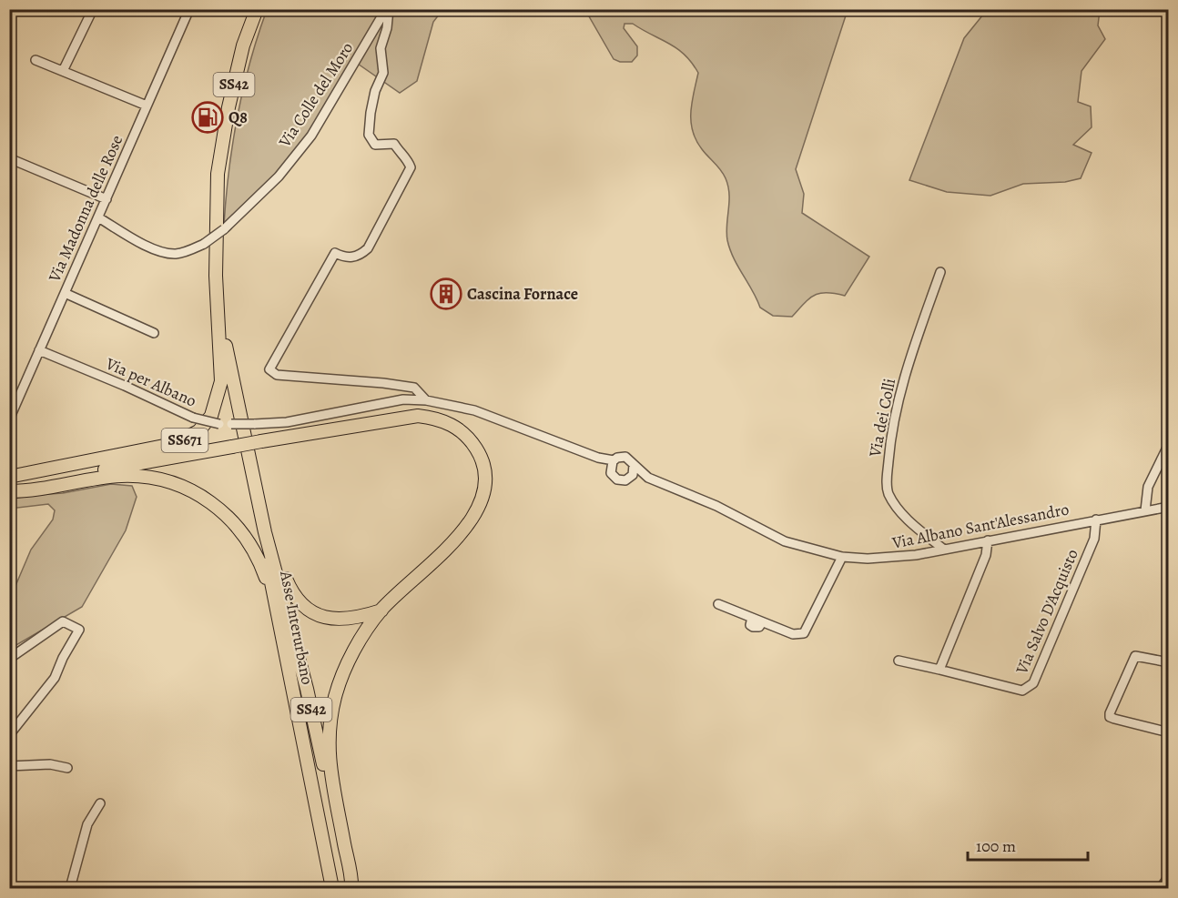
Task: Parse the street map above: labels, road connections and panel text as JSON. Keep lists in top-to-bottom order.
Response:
{
  "streets": {
    "highway": ["SS42", "SS671", "Asse Interurbano"],
    "street": [
      "Via Colle del Moro",
      "Via Madonna delle Rose",
      "Via per Albano",
      "Via dei Colli",
      "Via Albano Sant'Alessandro",
      "Via Salvo D'Acquisto"
    ]
  },
  "crossings": [
    ["SS42", "SS671"],
    ["SS42", "Asse Interurbano"],
    ["Via Colle del Moro", "Via Madonna delle Rose"],
    ["Via Colle del Moro", "Via per Albano"],
    ["Via Madonna delle Rose", "Via per Albano"],
    ["Via dei Colli", "Via Albano Sant'Alessandro"],
    ["Via Albano Sant'Alessandro", "Via Salvo D'Acquisto"]
  ],
  "places": {
    "fuel station": ["Q8"],
    "building": ["Cascina Fornace"]
  },
  "scale_bar": "100 m"
}
